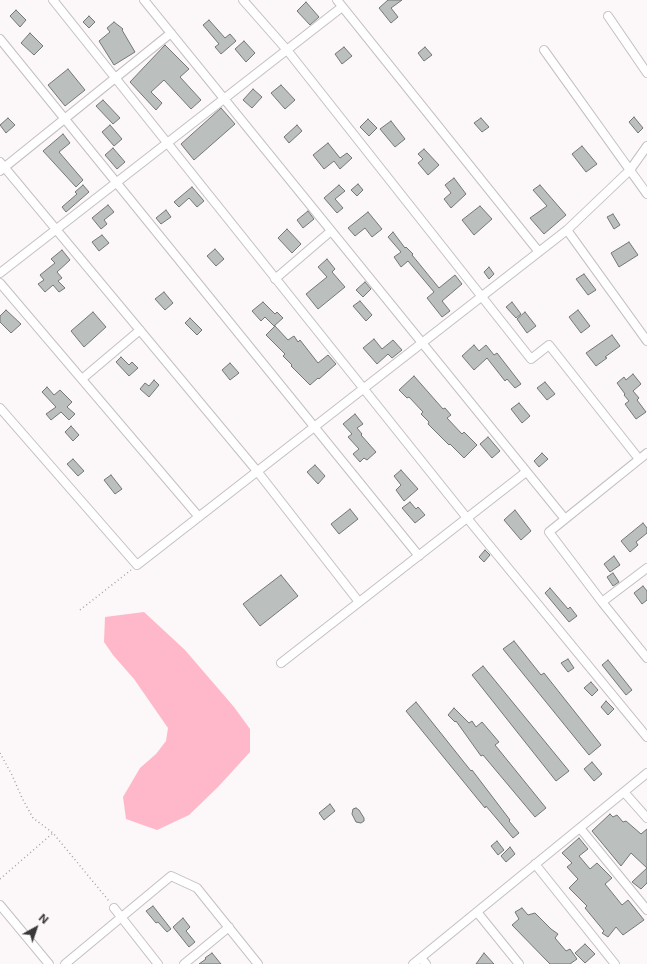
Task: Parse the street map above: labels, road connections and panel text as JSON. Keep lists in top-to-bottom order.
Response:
{
  "north": "top right"
}
